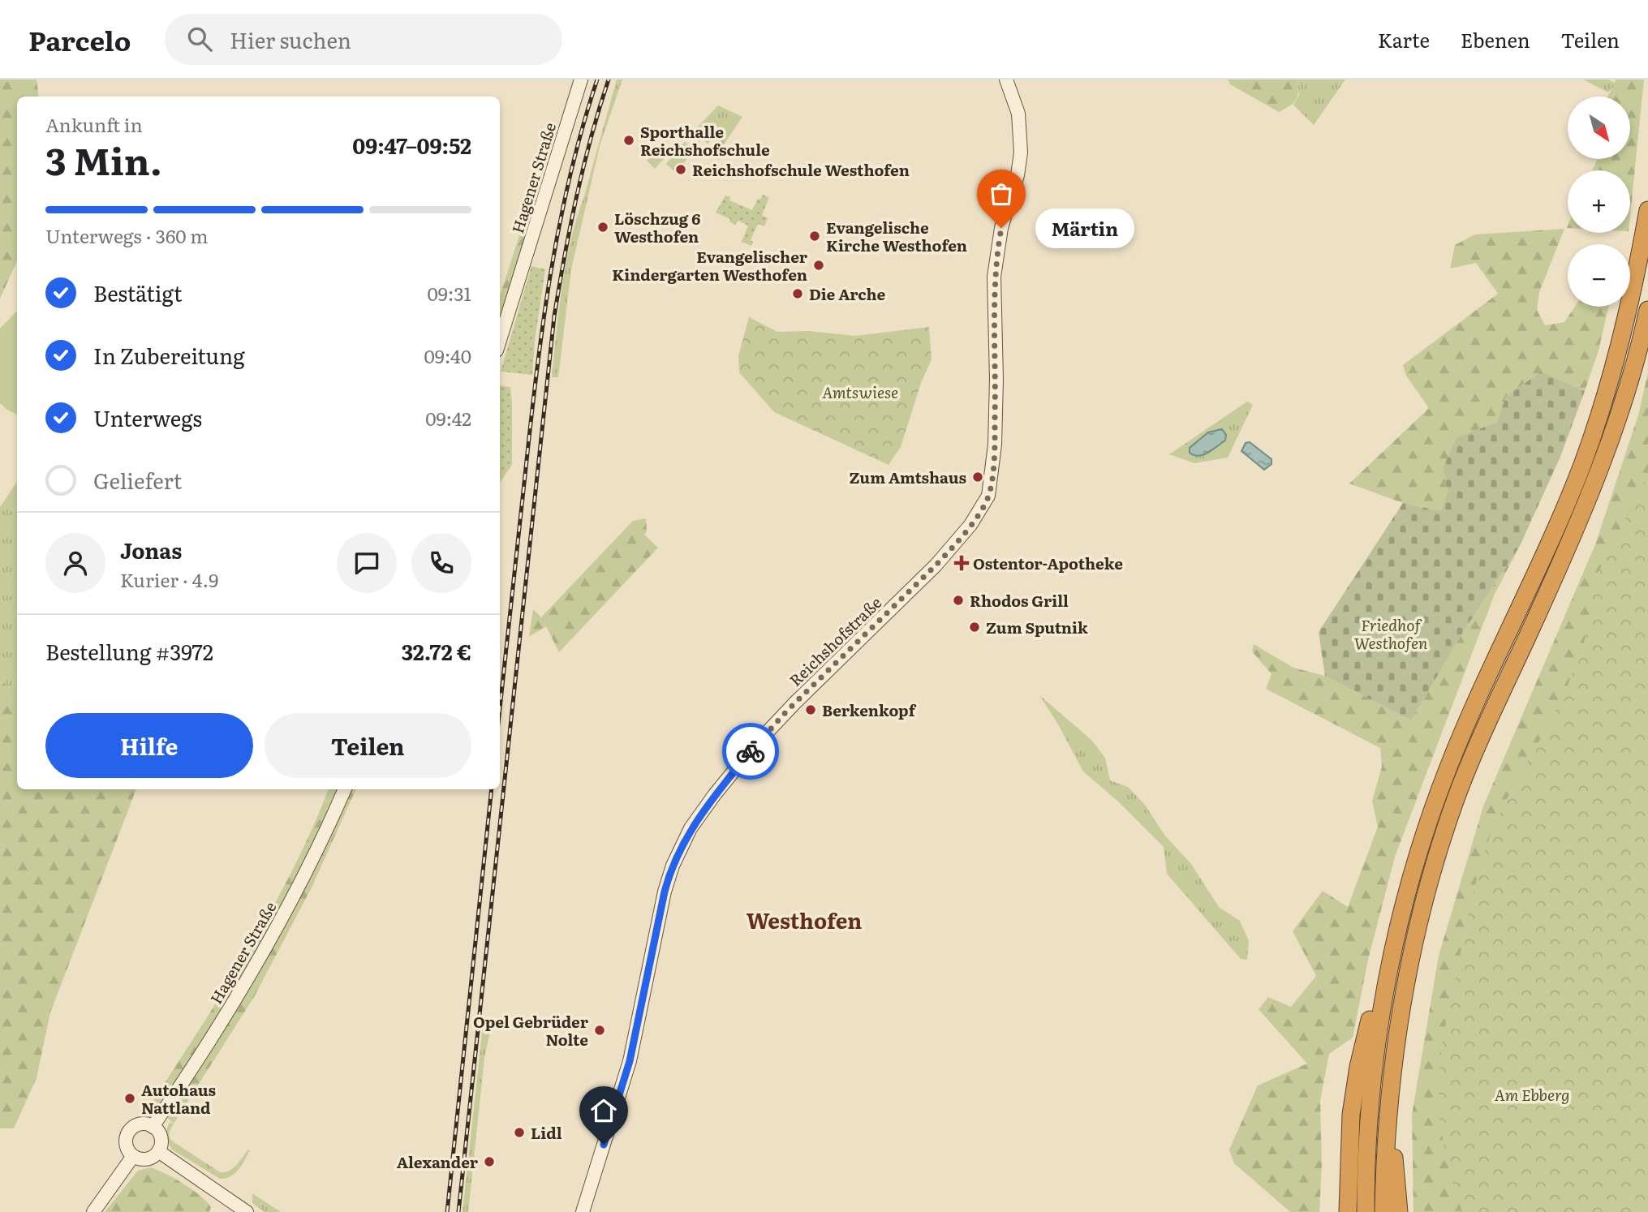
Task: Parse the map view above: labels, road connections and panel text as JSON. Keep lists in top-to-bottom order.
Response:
{
  "streets": {
    "street": ["Hagener Straße", "Reichshofstraße"]
  },
  "districts": ["Westhofen"],
  "parks": ["Amtswiese", "Friedhof Westhofen", "Am Ebberg"],
  "places": {
    "other": [
      "Sporthalle Reichshofschule",
      "Reichshofschule Westhofen",
      "Löschzug 6 Westhofen",
      "Märtin",
      "Evangelische Kirche Westhofen",
      "Evangelischer Kindergarten Westhofen",
      "Die Arche",
      "Zum Amtshaus",
      "Rhodos Grill",
      "Zum Sputnik",
      "Berkenkopf",
      "Opel Gebrüder Nolte",
      "Autohaus Nattland",
      "Lidl",
      "Alexander"
    ],
    "health": ["Ostentor-Apotheke"]
  },
  "north": "bottom right",
  "page": {
    "header": "Parcelo",
    "search": "Hier suchen",
    "nav": ["Karte", "Ebenen", "Teilen"],
    "map_buttons": ["+", "−"],
    "heading": ["3 Min.", "Ankunft in", "09:47–09:52"],
    "panel": [
      "Jonas",
      "Kurier · 4.9",
      "Bestellung #3972",
      "32.72 €"
    ],
    "bar": "Unterwegs · 360 m",
    "bubble": "Märtin",
    "list": [
      ["Bestätigt", "09:31"],
      ["In Zubereitung", "09:40"],
      ["Unterwegs", "09:42"],
      "Geliefert"
    ],
    "buttons": ["Hilfe", "Teilen"]
  }
}
